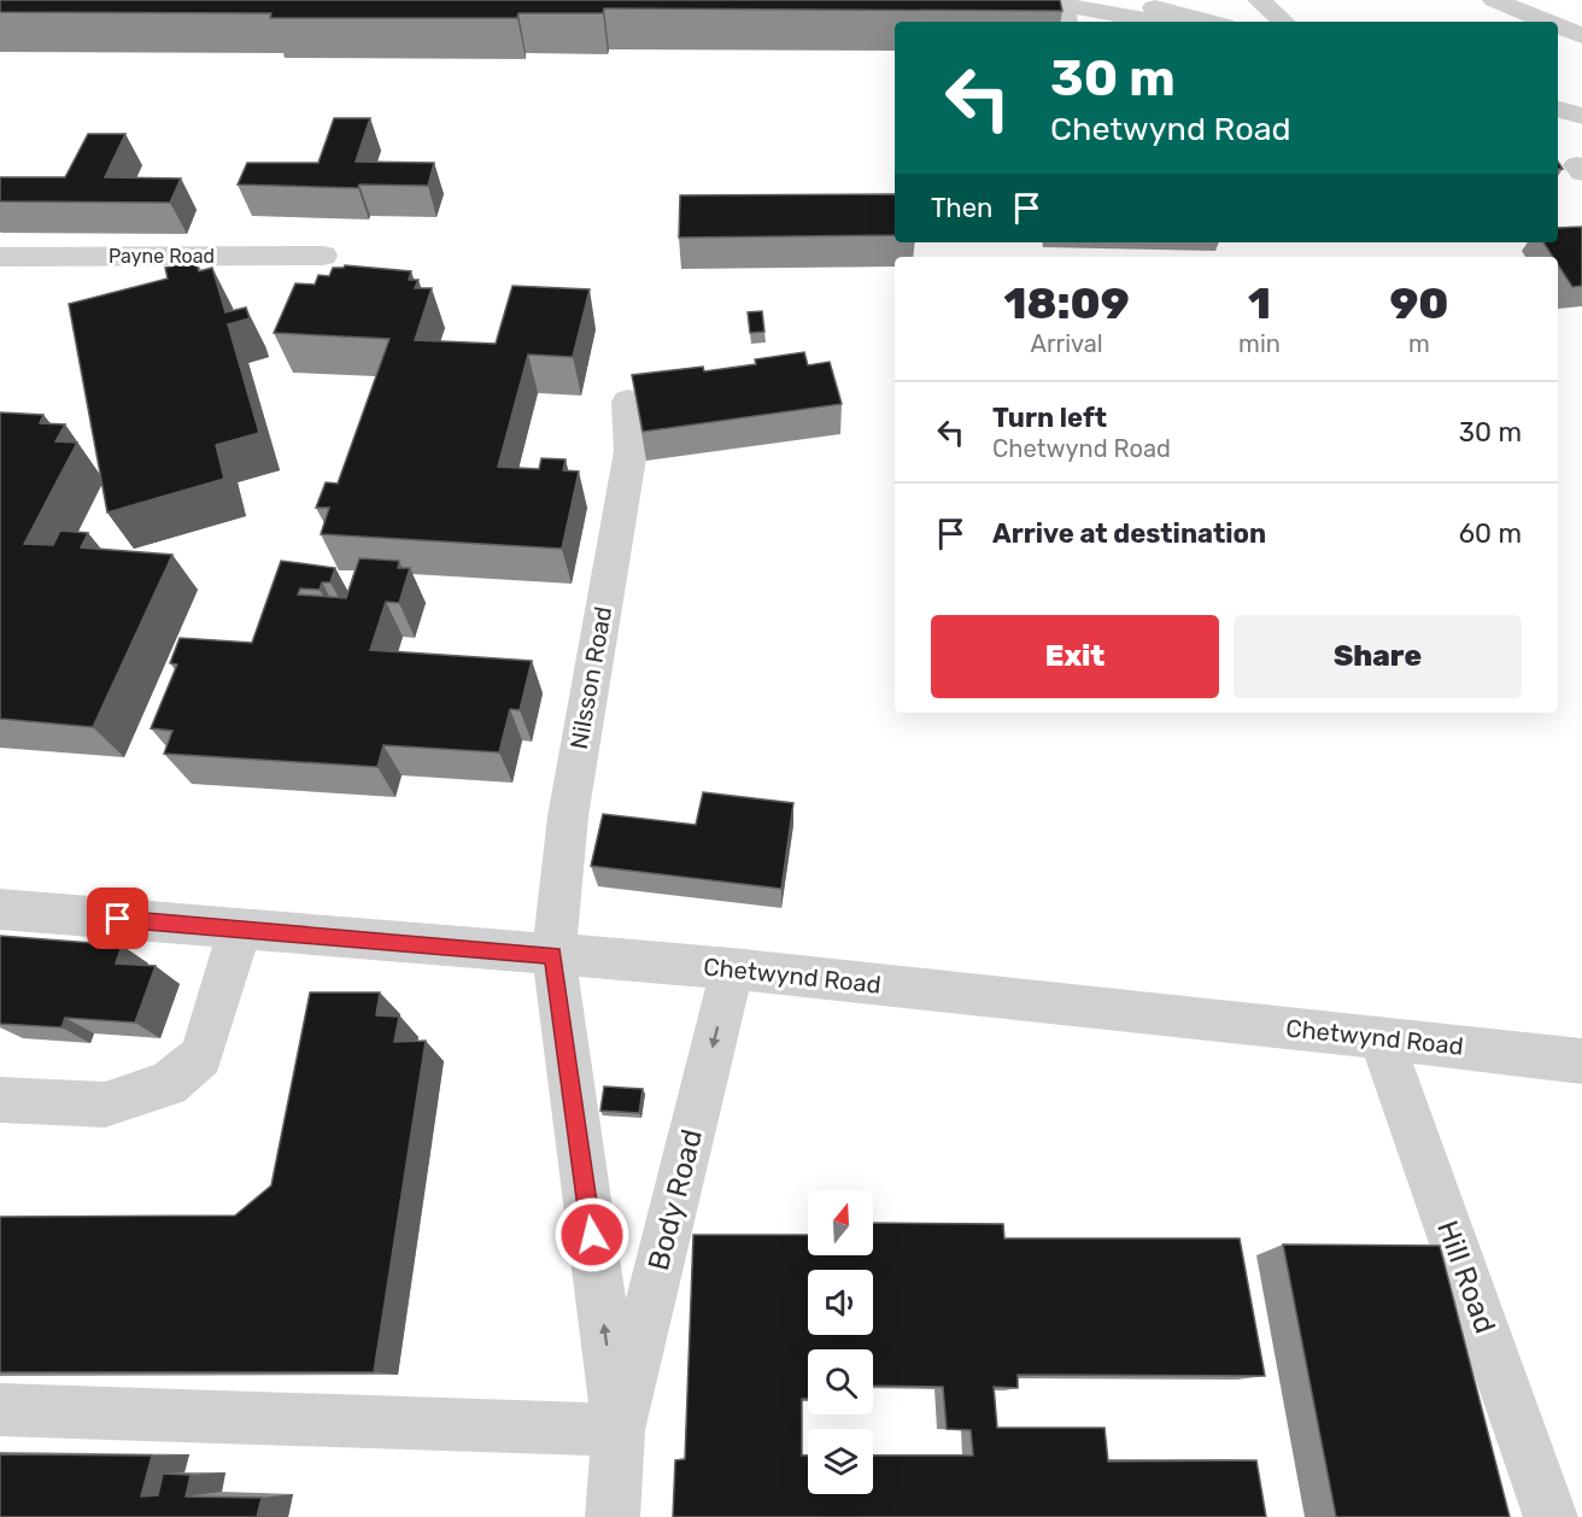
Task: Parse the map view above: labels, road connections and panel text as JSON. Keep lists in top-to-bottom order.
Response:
{
  "streets": {
    "street": [
      "Payne Road",
      "Nilsson Road",
      "Chetwynd Road",
      "Body Road",
      "Hill Road"
    ]
  },
  "crossings": [
    ["Nilsson Road", "Chetwynd Road"],
    ["Nilsson Road", "Body Road"],
    ["Chetwynd Road", "Body Road"],
    ["Chetwynd Road", "Hill Road"]
  ],
  "north": "top",
  "page": {
    "turn": ["30 m", "Chetwynd Road"],
    "then": "Then",
    "eta": [
      "18:09",
      "Arrival",
      "1",
      "min",
      "90",
      "m"
    ],
    "list": [
      {
        "name": "Turn left",
        "note": "Chetwynd Road",
        "value": "30 m"
      },
      {
        "name": "Arrive at destination",
        "value": "60 m"
      }
    ],
    "buttons": ["Exit", "Share"]
  }
}
